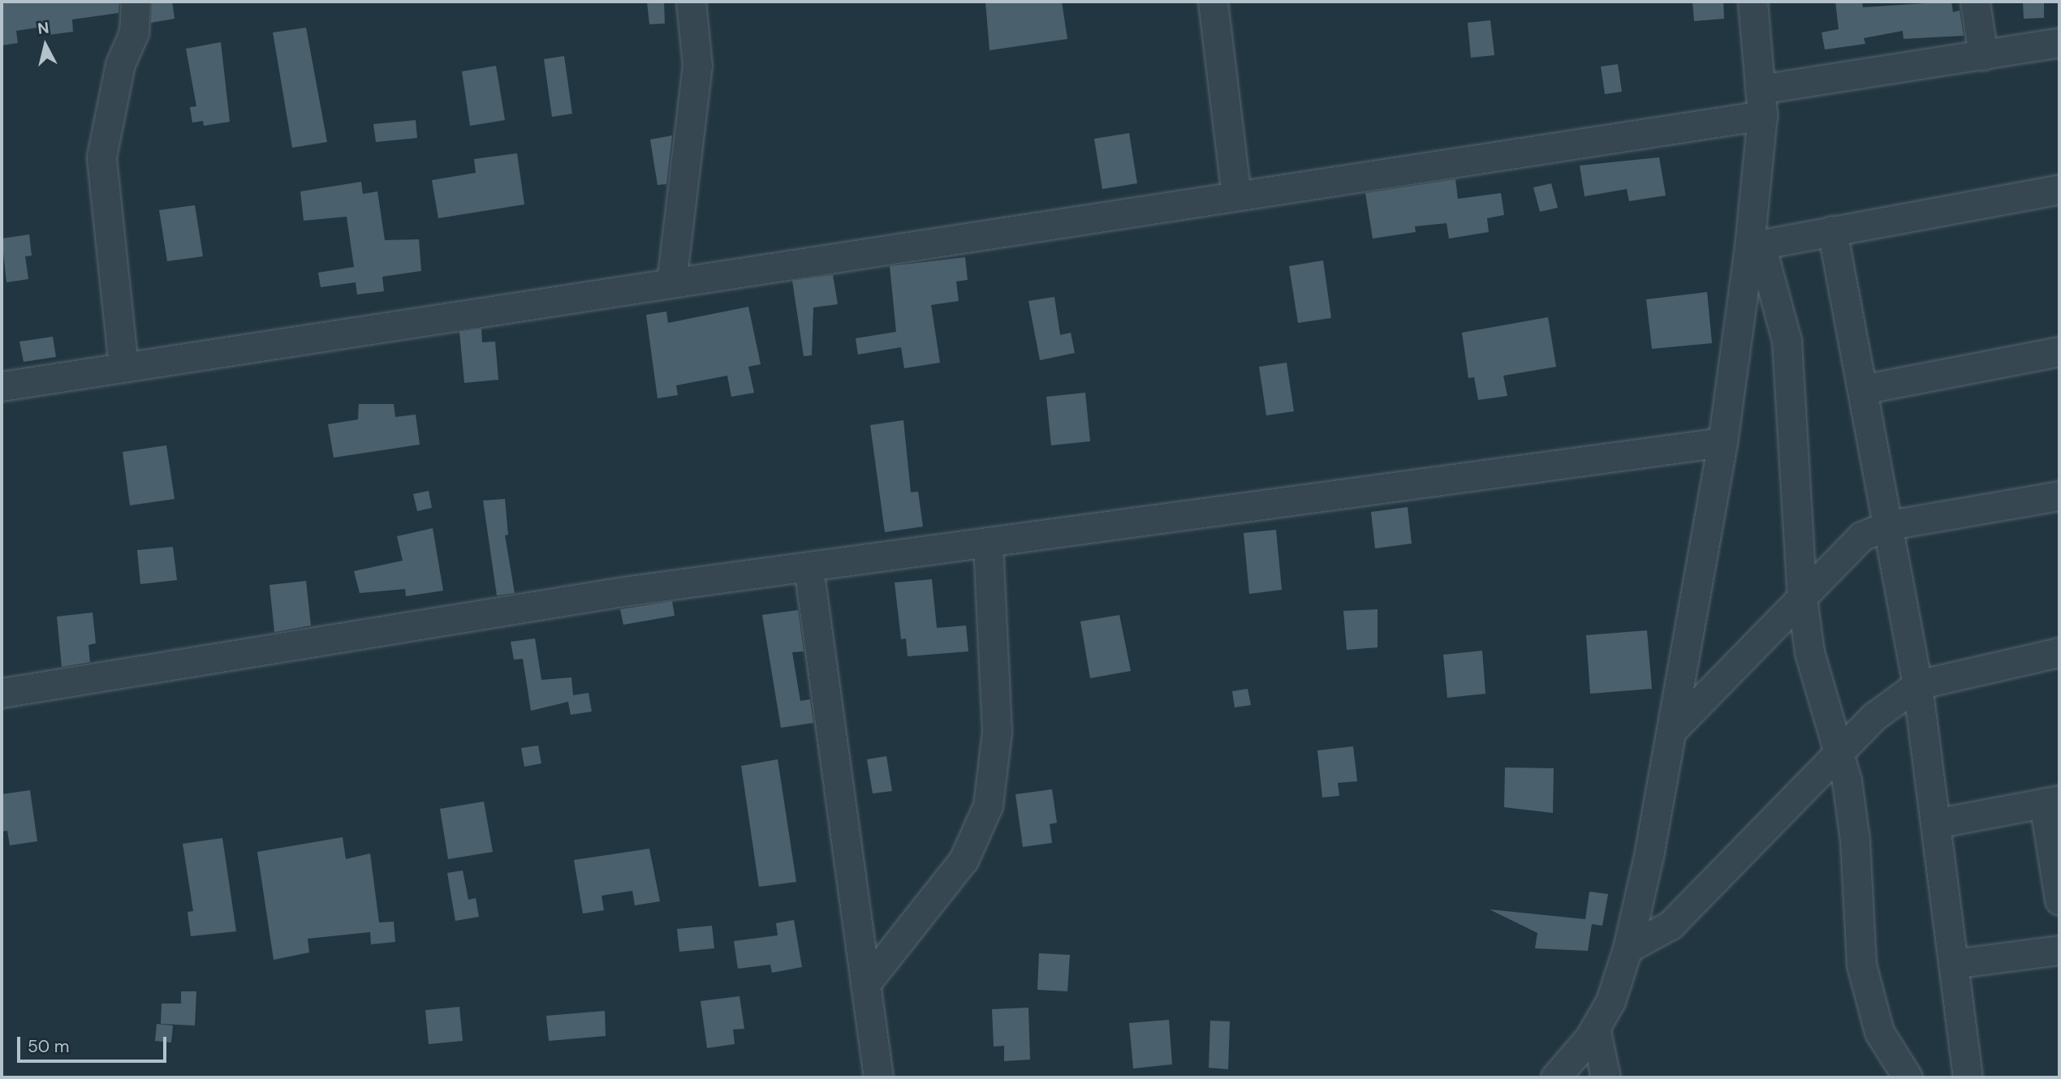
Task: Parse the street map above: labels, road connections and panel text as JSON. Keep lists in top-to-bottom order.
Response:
{
  "scale_bar": "50 m",
  "north": "top"
}
